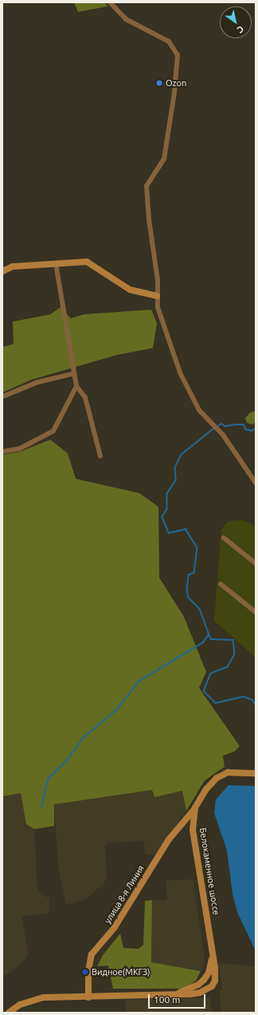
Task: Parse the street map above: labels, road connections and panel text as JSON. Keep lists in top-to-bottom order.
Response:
{
  "streets": {
    "main road": ["Белокаменное шоссе", "улица 8-я Линия"]
  },
  "crossings": [
    ["Белокаменное шоссе", "улица 8-я Линия"]
  ],
  "places": ["Ozon", "Видное(МКГЗ)"],
  "scale_bar": "100 m",
  "north": "bottom right"
}
